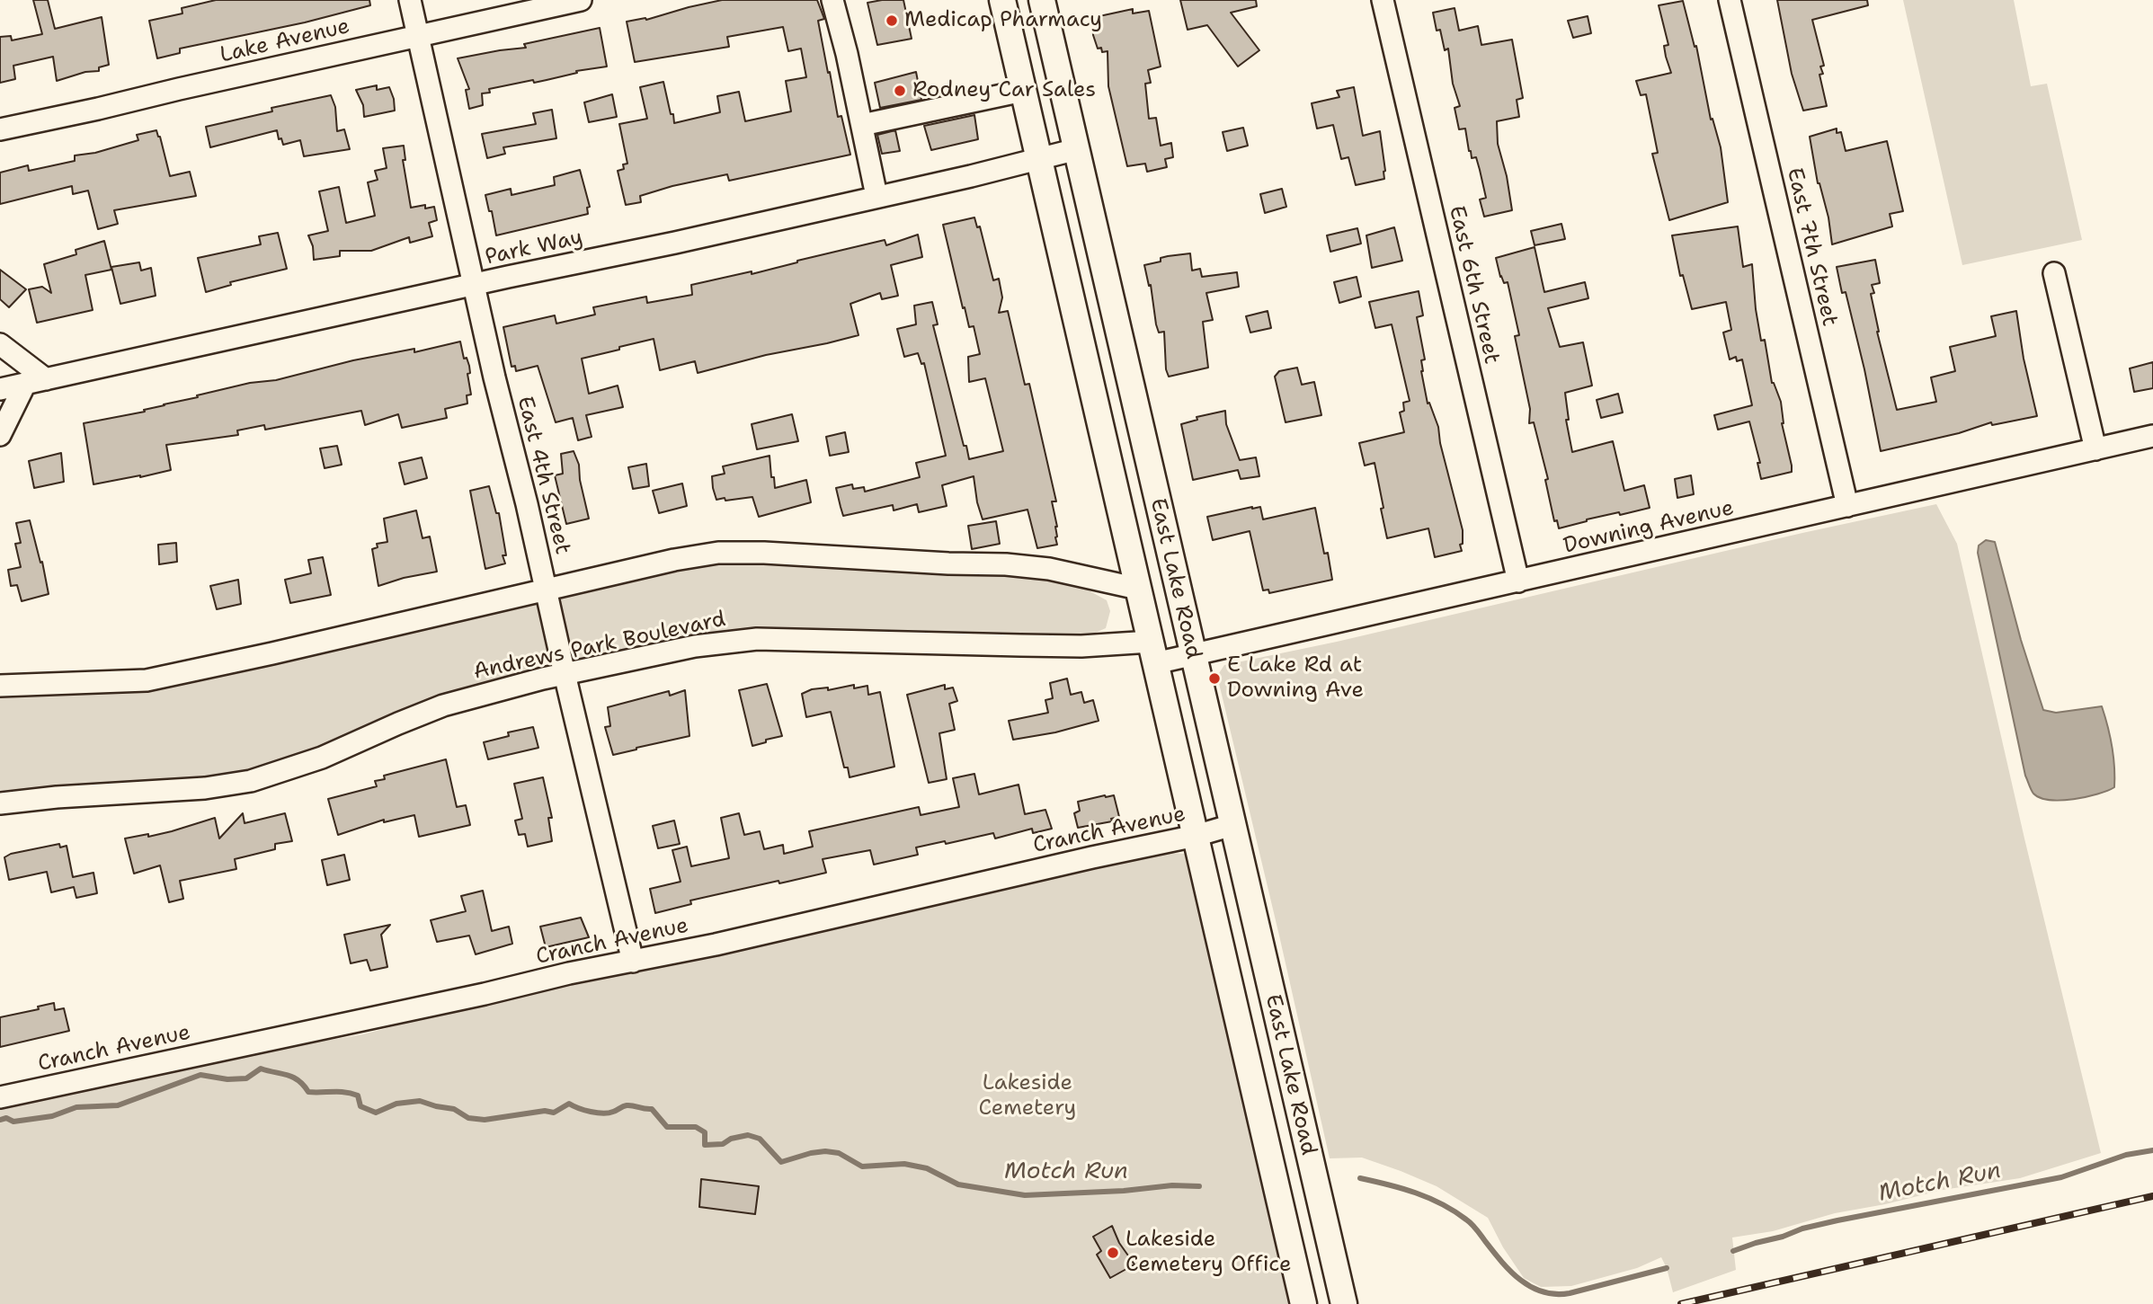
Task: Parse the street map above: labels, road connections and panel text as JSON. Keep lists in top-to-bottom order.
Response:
{
  "streets": {
    "main road": ["East Lake Road"],
    "street": [
      "Lake Avenue",
      "East 7th Street",
      "Park Way",
      "East 6th Street",
      "East 4th Street",
      "Downing Avenue",
      "Andrews Park Boulevard",
      "Cranch Avenue"
    ]
  },
  "crossings": [
    ["Lake Avenue", "East 4th Street"],
    ["East 7th Street", "Downing Avenue"],
    ["Park Way", "East 4th Street"],
    ["Park Way", "East Lake Road"],
    ["East 6th Street", "Downing Avenue"],
    ["East 4th Street", "Andrews Park Boulevard"],
    ["East 4th Street", "Cranch Avenue"],
    ["Downing Avenue", "East Lake Road"],
    ["Downing Avenue", "Andrews Park Boulevard"],
    ["East Lake Road", "Andrews Park Boulevard"],
    ["East Lake Road", "Cranch Avenue"]
  ],
  "water": ["Motch Run"],
  "parks": ["Lakeside Cemetery"],
  "places": [
    "Medicap Pharmacy",
    "Rodney Car Sales",
    "E Lake Rd at Downing Ave",
    "Lakeside Cemetery Office"
  ]
}
